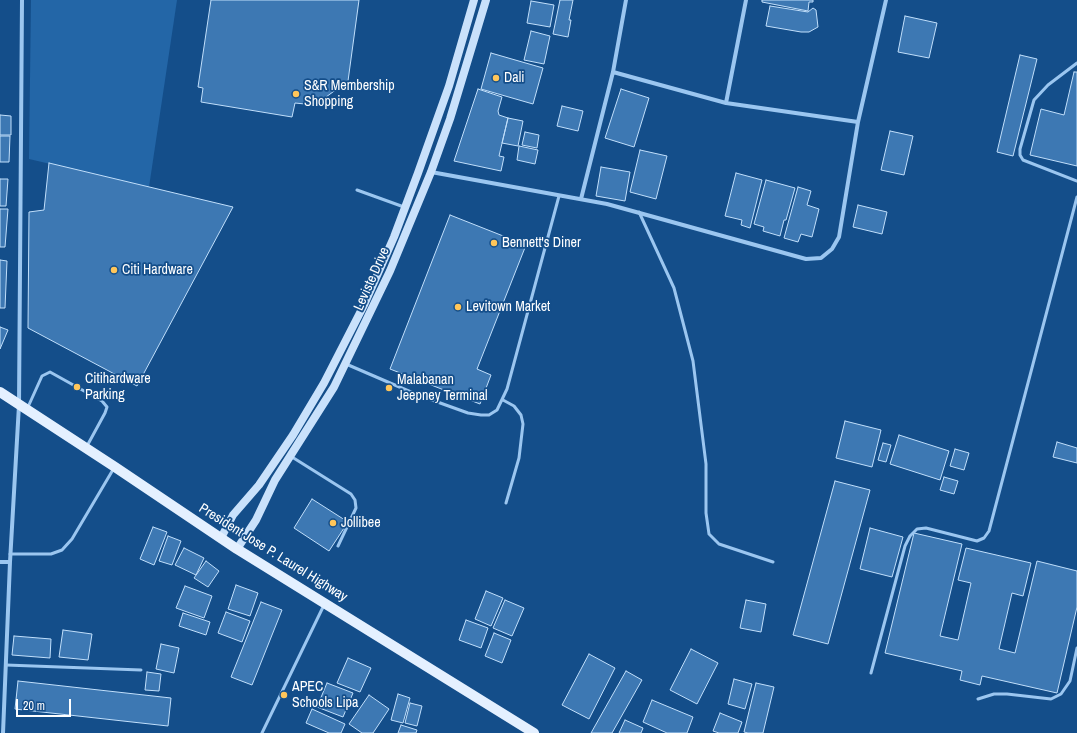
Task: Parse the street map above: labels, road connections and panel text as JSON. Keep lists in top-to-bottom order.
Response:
{
  "streets": {
    "main road": ["Leviste Drive", "President Jose P. Laurel Highway"]
  },
  "crossings": [
    ["Leviste Drive", "President Jose P. Laurel Highway"]
  ],
  "places": [
    "Dali",
    "S&R Membership Shopping",
    "Bennett's Diner",
    "Citi Hardware",
    "Levitown Market",
    "Citihardware Parking",
    "Malabanan Jeepney Terminal",
    "Jollibee",
    "APEC Schools Lipa"
  ],
  "scale_bar": "20 m"
}
